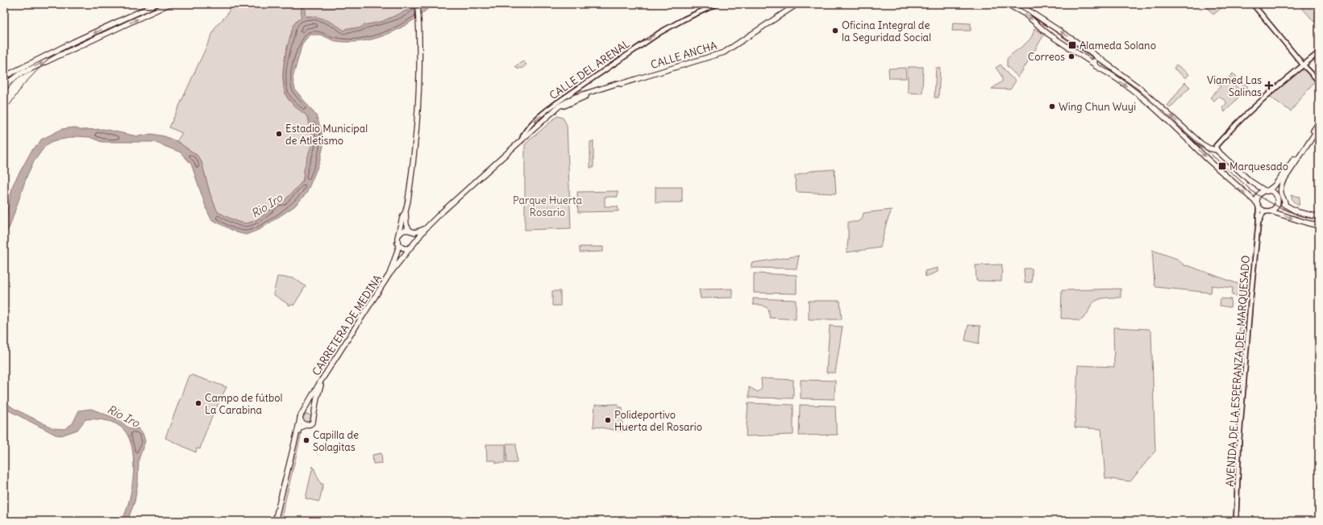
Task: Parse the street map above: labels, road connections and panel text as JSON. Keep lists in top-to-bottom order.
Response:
{
  "streets": {
    "main road": ["CALLE ANCHA", "CARRETERA DE MEDINA"],
    "street": ["CALLE DEL ARENAL", "AVENIDA DE LA ESPERANZA DEL MARQUESADO"]
  },
  "crossings": [
    ["CALLE ANCHA", "CALLE DEL ARENAL"]
  ],
  "one_way": ["CALLE DEL ARENAL"],
  "water": ["Rio Iro"],
  "parks": ["Parque Huerta Rosario"],
  "places": {
    "other": [
      "Oficina Integral de la Seguridad Social",
      "Correos",
      "Wing Chun Wuyi",
      "Estadio Municipal de Atletismo",
      "Campo de fútbol La Carabina",
      "Polideportivo Huerta del Rosario",
      "Capilla de Solagitas"
    ],
    "transit": ["Alameda Solano", "Marquesado"],
    "health": ["Viamed Las Salinas"]
  }
}
